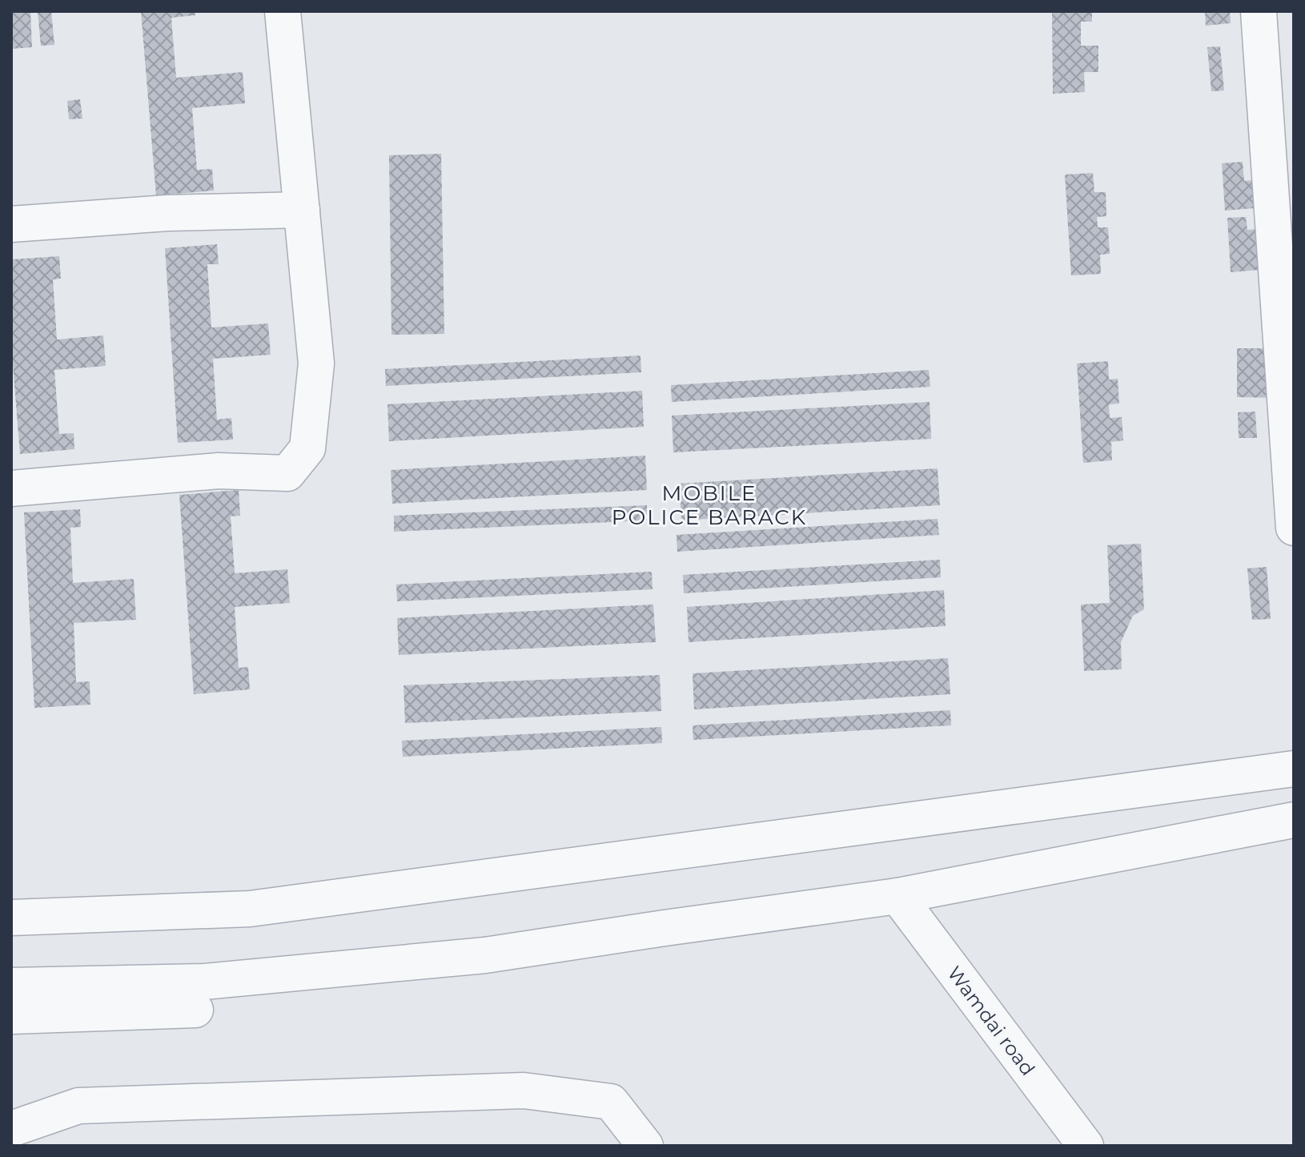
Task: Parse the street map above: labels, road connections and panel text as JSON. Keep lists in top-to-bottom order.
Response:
{
  "streets": {
    "street": ["Wamdai road"]
  },
  "districts": ["MOBILE POLICE BARACK"]
}
